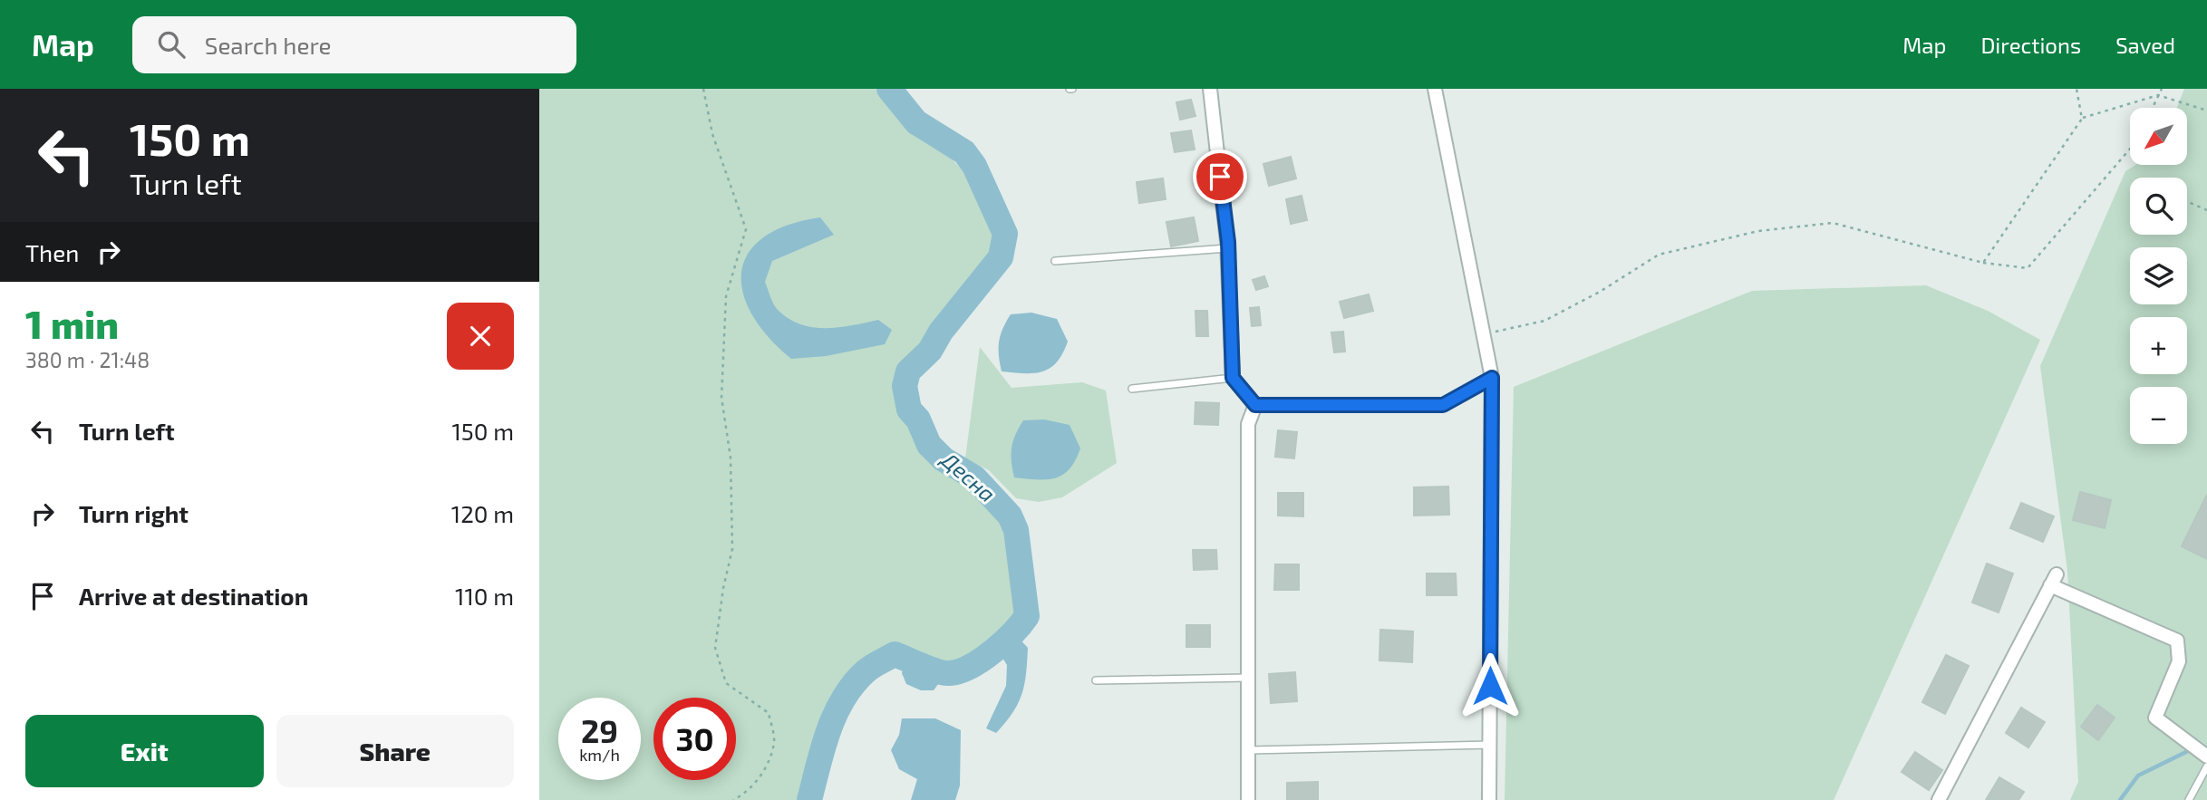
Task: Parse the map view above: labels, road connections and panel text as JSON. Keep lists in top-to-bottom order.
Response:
{
  "water": ["Десна"],
  "north": "bottom left",
  "page": {
    "header": "Map",
    "search": "Search here",
    "nav": ["Map", "Directions", "Saved"],
    "turn": ["150 m", "Turn left"],
    "map_buttons": ["+", "−"],
    "then": "Then",
    "heading": ["1 min", "380 m · 21:48"],
    "list": [
      {
        "name": "Turn left",
        "value": "150 m"
      },
      {
        "name": "Turn right",
        "value": "120 m"
      },
      {
        "name": "Arrive at destination",
        "value": "110 m"
      }
    ],
    "speed": "29 km/h",
    "limit": "30",
    "buttons": ["Exit", "Share"]
  }
}
